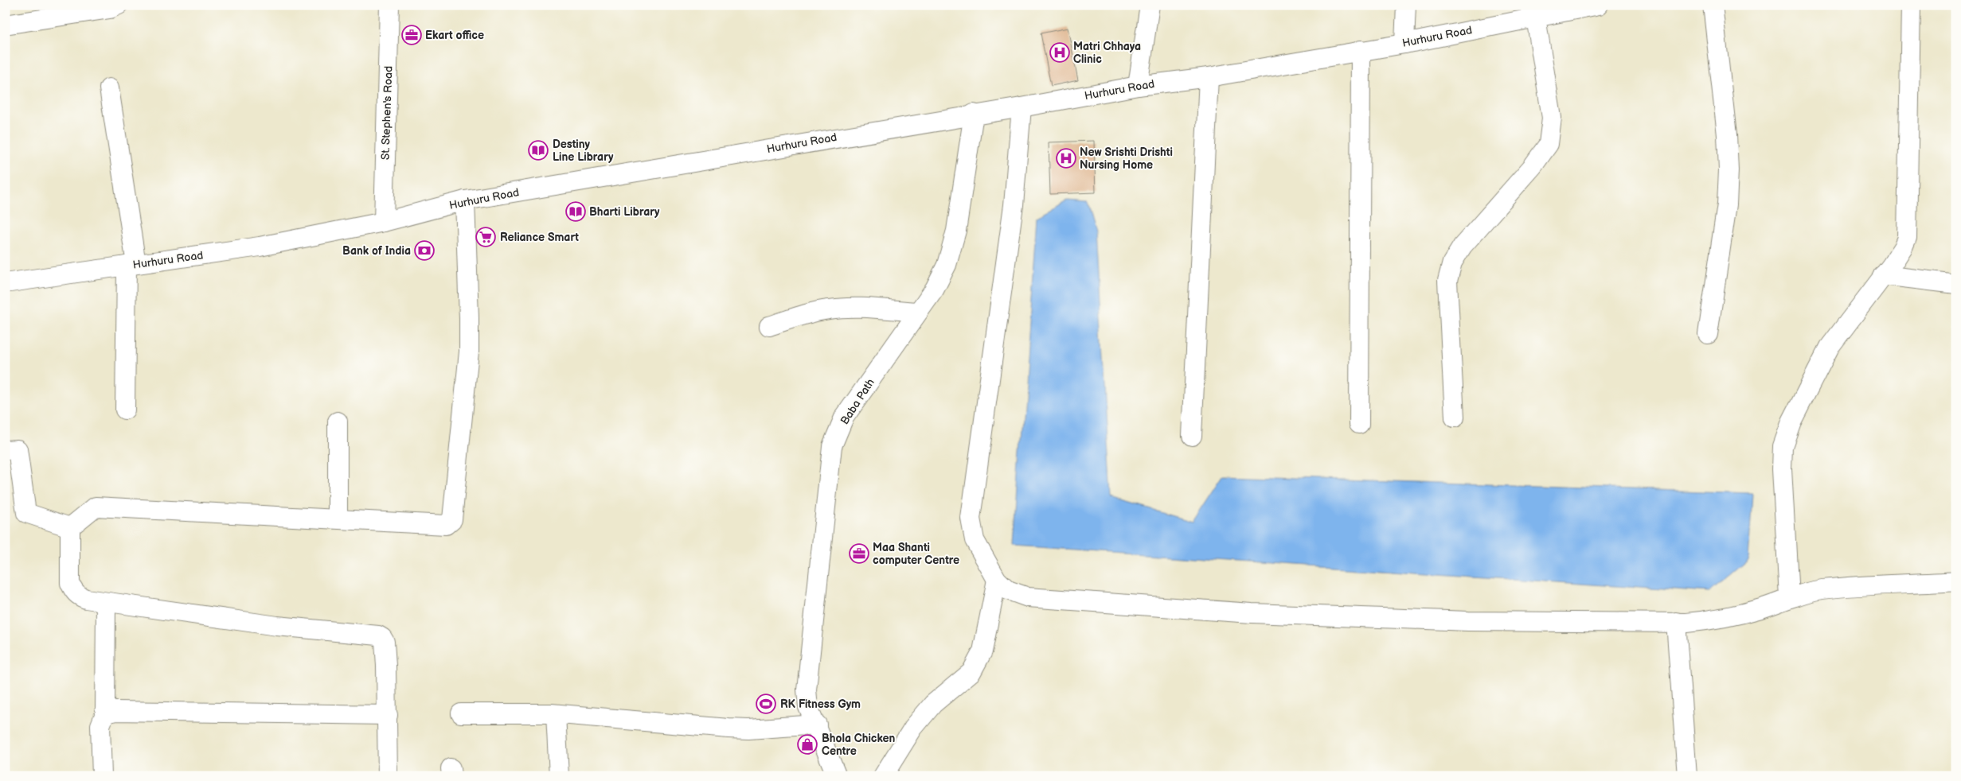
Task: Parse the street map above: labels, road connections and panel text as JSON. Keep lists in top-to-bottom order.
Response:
{
  "streets": {
    "street": ["Hurhuru Road", "St. Stephen's Road", "Baba Path"]
  },
  "crossings": [
    ["Hurhuru Road", "St. Stephen's Road"],
    ["Hurhuru Road", "Baba Path"]
  ],
  "places": {
    "office": ["Ekart office", "Maa Shanti computer Centre"],
    "hospital": ["Matri Chhaya Clinic", "New Srishti Drishti Nursing Home"],
    "library": ["Destiny Line Library", "Bharti Library"],
    "supermarket": ["Reliance Smart"],
    "bank": ["Bank of India"],
    "sports": ["RK Fitness Gym"],
    "shop": ["Bhola Chicken Centre"]
  }
}
